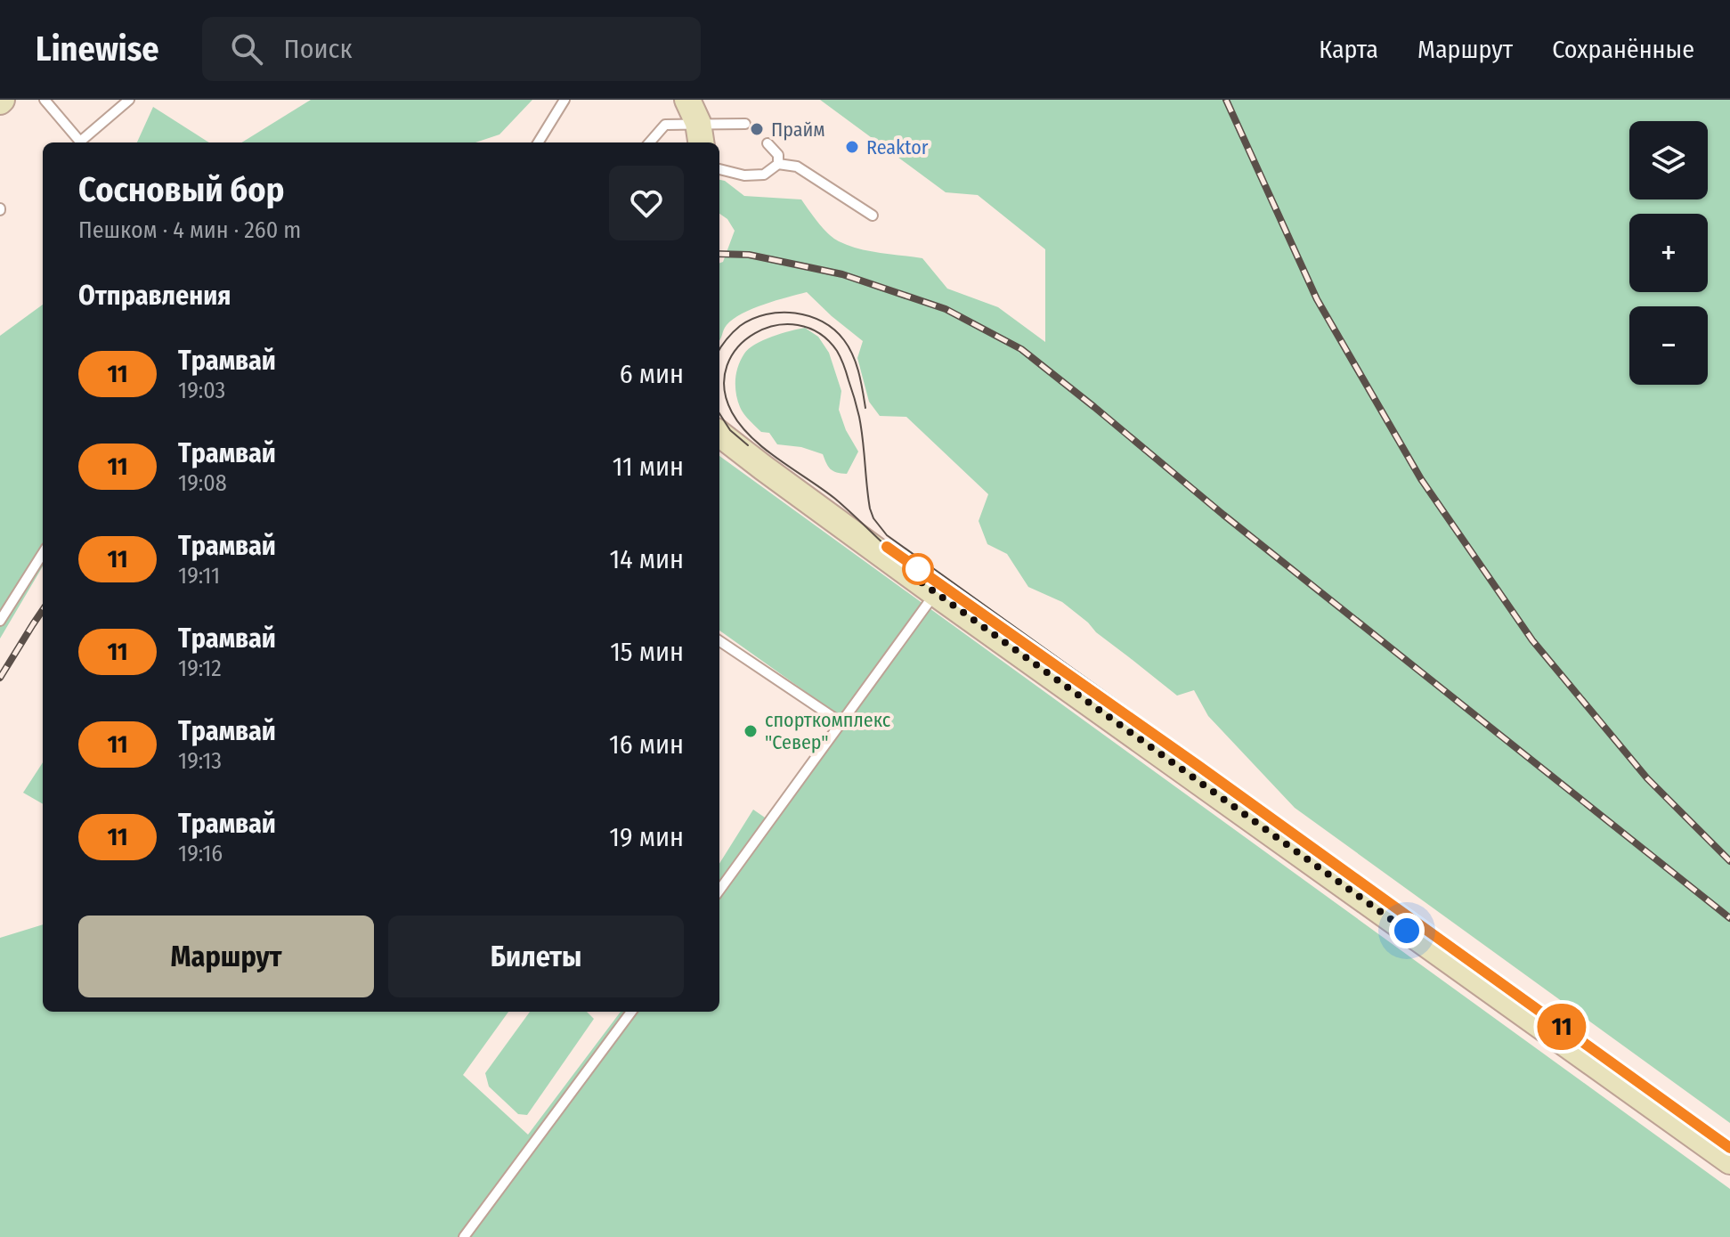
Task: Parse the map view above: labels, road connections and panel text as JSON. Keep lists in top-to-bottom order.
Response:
{
  "places": ["Прайм", "Reaktor", "спорткомплекс \"Север\""],
  "lines": ["tram line 11"],
  "page": {
    "header": "Linewise",
    "search": "Поиск",
    "nav": ["Карта", "Маршрут", "Сохранённые"],
    "on_map": "11",
    "map_buttons": ["+", "−"],
    "heading": [
      ["Сосновый бор", "Пешком · 4 мин · 260 m"],
      "Отправления"
    ],
    "list": [
      {
        "mark": "11",
        "name": "Трамвай",
        "note": "19:03",
        "value": "6 мин"
      },
      {
        "mark": "11",
        "name": "Трамвай",
        "note": "19:08",
        "value": "11 мин"
      },
      {
        "mark": "11",
        "name": "Трамвай",
        "note": "19:11",
        "value": "14 мин"
      },
      {
        "mark": "11",
        "name": "Трамвай",
        "note": "19:12",
        "value": "15 мин"
      },
      {
        "mark": "11",
        "name": "Трамвай",
        "note": "19:13",
        "value": "16 мин"
      },
      {
        "mark": "11",
        "name": "Трамвай",
        "note": "19:16",
        "value": "19 мин"
      }
    ],
    "buttons": ["Маршрут", "Билеты"]
  }
}
